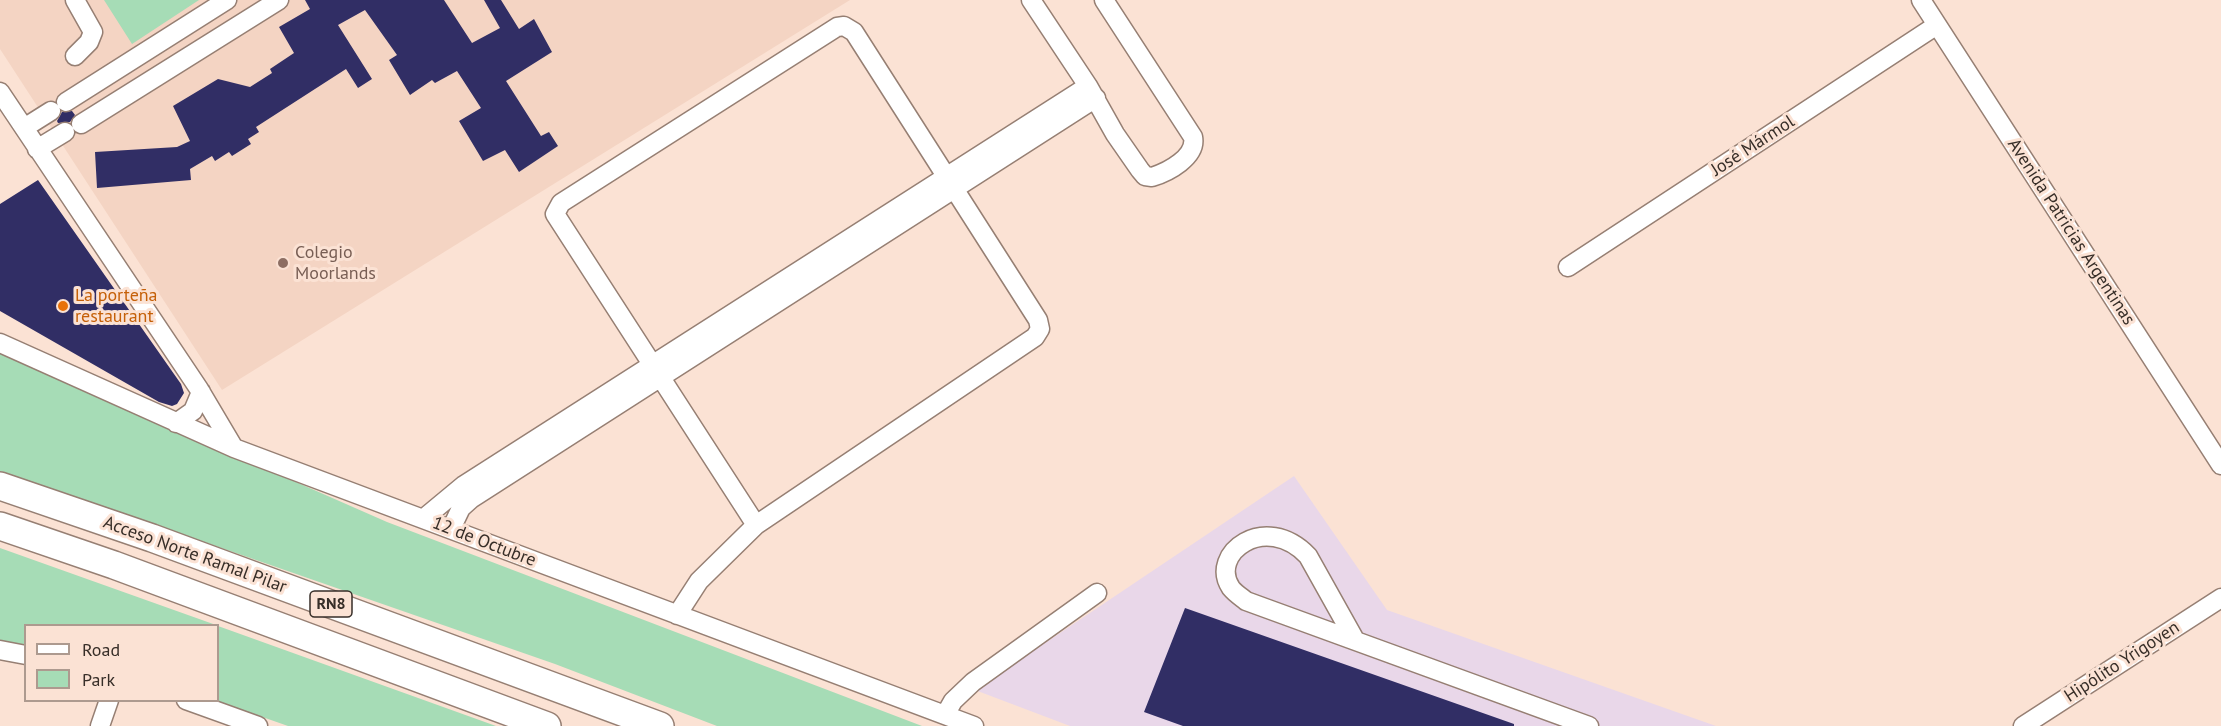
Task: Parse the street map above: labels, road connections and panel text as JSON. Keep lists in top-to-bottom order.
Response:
{
  "streets": {
    "highway": ["Acceso Norte Ramal Pilar", "RN8"],
    "street": [
      "José Mármol",
      "Avenida Patricias Argentinas",
      "12 de Octubre",
      "Hipólito Yrigoyen"
    ]
  },
  "crossings": [
    ["José Mármol", "Avenida Patricias Argentinas"]
  ],
  "places": ["Colegio Moorlands", "La porteña restaurant"],
  "legend": ["Road", "Park"]
}
